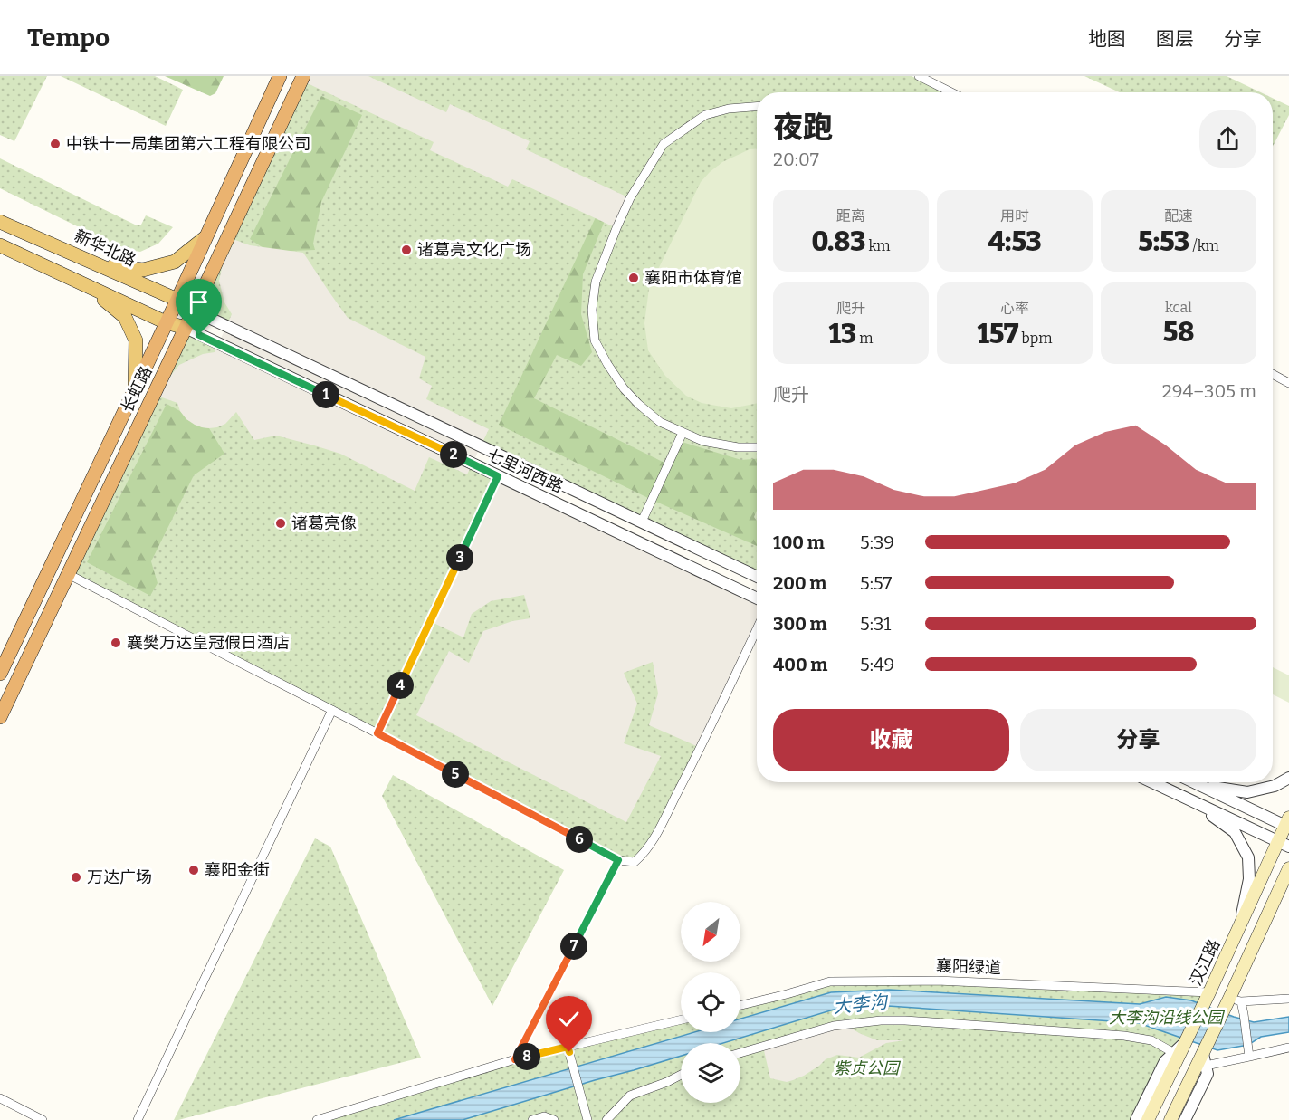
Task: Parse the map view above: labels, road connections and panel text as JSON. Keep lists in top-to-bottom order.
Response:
{
  "streets": {
    "highway": ["长虹路"],
    "main road": ["新华北路", "汉江路"],
    "street": ["七里河西路", "襄阳绿道"]
  },
  "crossings": [
    ["新华北路", "长虹路"],
    ["新华北路", "七里河西路"],
    ["长虹路", "七里河西路"],
    ["汉江路", "襄阳绿道"]
  ],
  "water": ["大李沟"],
  "parks": ["大李沟沿线公园", "紫贞公园"],
  "places": [
    "中铁十一局集团第六工程有限公司",
    "诸葛亮文化广场",
    "襄阳市体育馆",
    "诸葛亮像",
    "襄樊万达皇冠假日酒店",
    "襄阳金街",
    "万达广场"
  ],
  "north": "bottom left",
  "page": {
    "header": "Tempo",
    "nav": ["地图", "图层", "分享"],
    "heading": ["夜跑", "20:07"],
    "stats": [
      ["距离", "0.83 km"],
      ["用时", "4:53"],
      ["配速", "5:53 /km"],
      ["爬升", "13 m"],
      ["心率", "157 bpm"],
      ["kcal", "58"]
    ],
    "chart": ["爬升", "294–305 m"],
    "pins": [
      "1",
      "2",
      "3",
      "4",
      "5",
      "6",
      "7",
      "8"
    ],
    "list": [
      {
        "name": "100 m",
        "note": "5:39"
      },
      {
        "name": "200 m",
        "note": "5:57"
      },
      {
        "name": "300 m",
        "note": "5:31"
      },
      {
        "name": "400 m",
        "note": "5:49"
      }
    ],
    "buttons": ["收藏", "分享"]
  }
}
